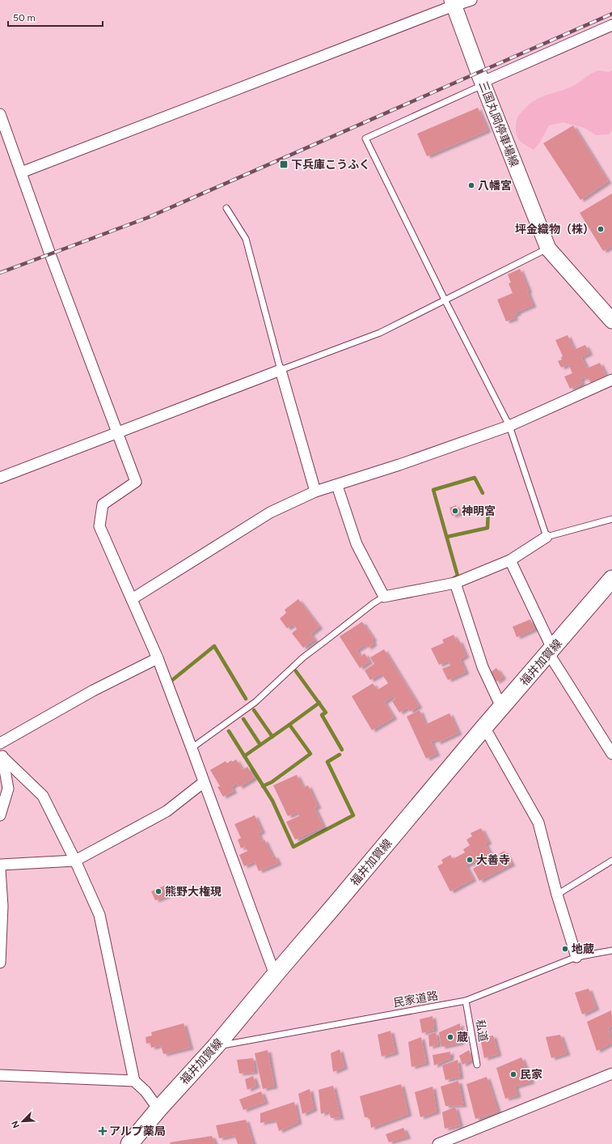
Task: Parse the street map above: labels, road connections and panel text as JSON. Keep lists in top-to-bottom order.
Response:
{
  "streets": {
    "main road": ["三国丸岡停車場線", "福井加賀線"],
    "lane": ["民家道路", "私道"]
  },
  "crossings": [
    ["福井加賀線", "民家道路"],
    ["民家道路", "私道"]
  ],
  "places": {
    "transit": ["下兵庫こうふく"],
    "other": [
      "八幡宮",
      "坪金織物（株）",
      "神明宮",
      "大善寺",
      "熊野大権現",
      "地蔵",
      "蔵",
      "民家"
    ],
    "health": ["アルプ薬局"]
  },
  "scale_bar": "50 m",
  "north": "bottom left"
}
